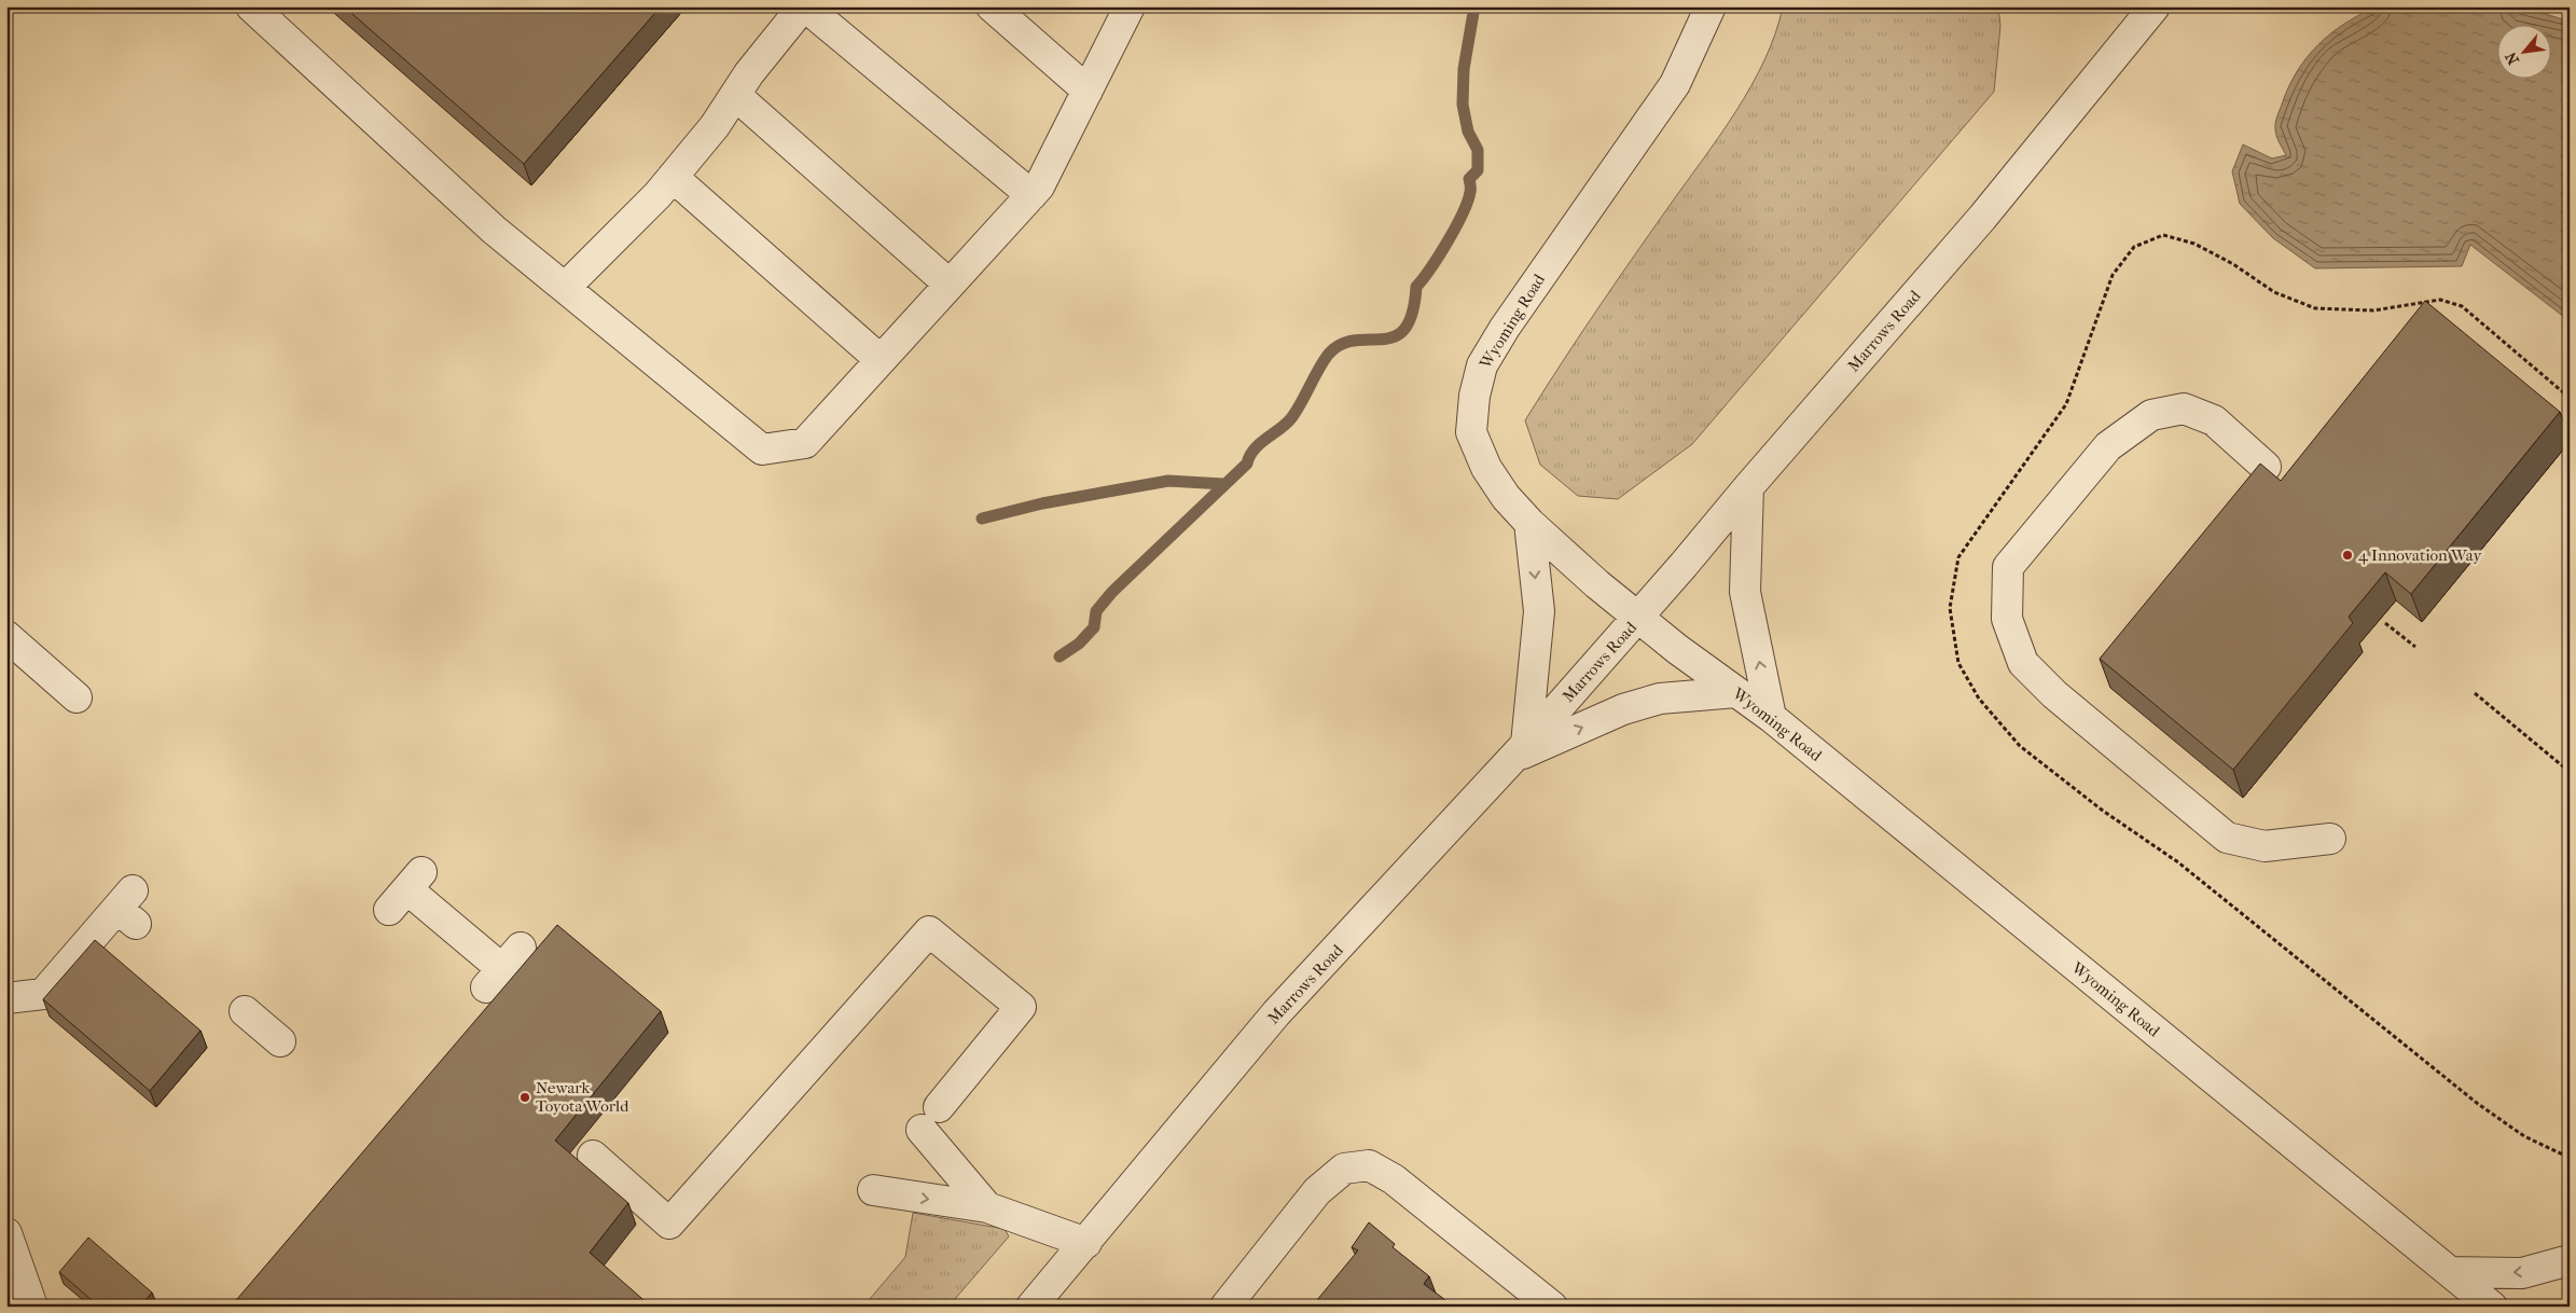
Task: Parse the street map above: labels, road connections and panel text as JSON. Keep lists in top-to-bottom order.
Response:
{
  "streets": {
    "street": ["Wyoming Road", "Marrows Road"]
  },
  "crossings": [
    ["Wyoming Road", "Marrows Road"]
  ],
  "places": ["4 Innovation Way", "Newark Toyota World"],
  "north": "bottom left"
}
